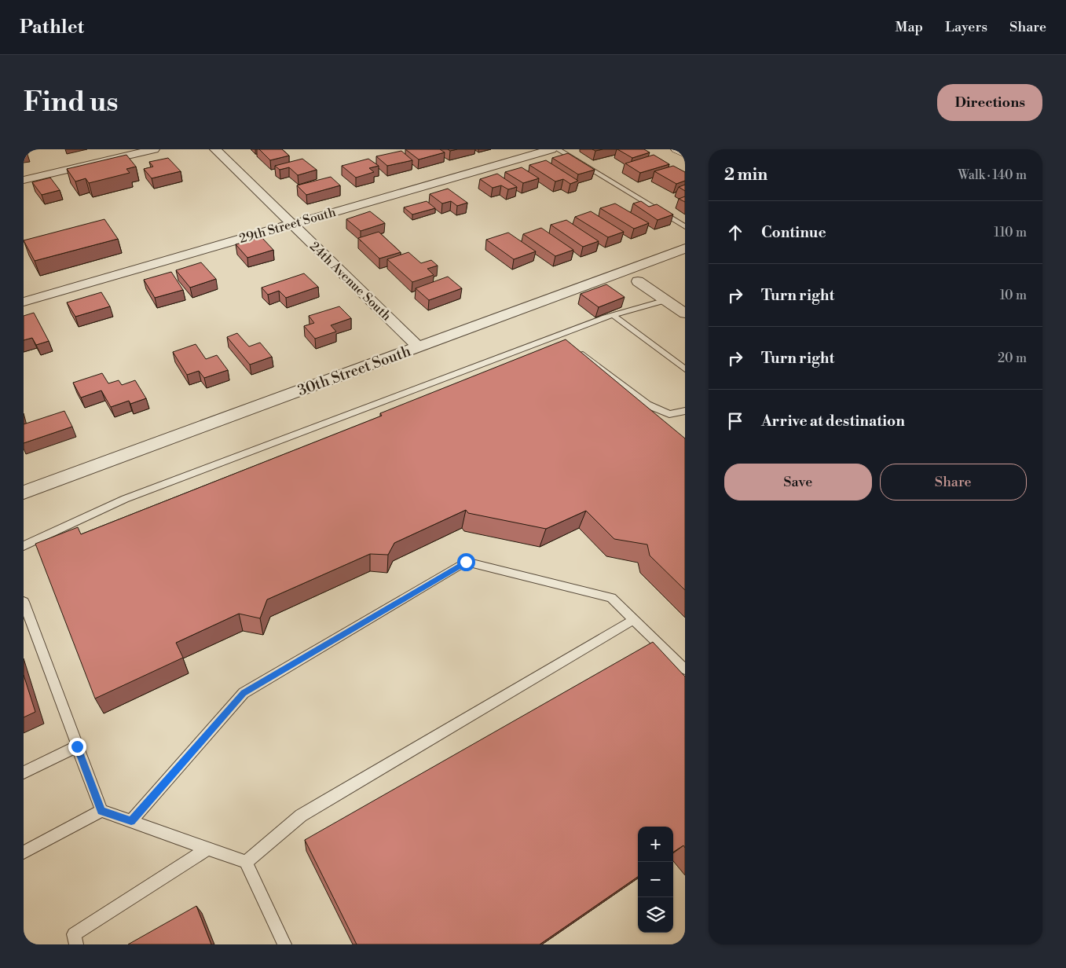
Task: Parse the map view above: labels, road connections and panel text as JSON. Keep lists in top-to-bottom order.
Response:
{
  "streets": {
    "street": ["29th Street South", "24th Avenue South", "30th Street South"]
  },
  "crossings": [
    ["29th Street South", "24th Avenue South"],
    ["24th Avenue South", "30th Street South"]
  ],
  "page": {
    "header": "Pathlet",
    "nav": ["Map", "Layers", "Share"],
    "buttons": [
      "Directions",
      ["Save", "Share"]
    ],
    "title": "Find us",
    "heading": ["2 min", "Walk · 140 m"],
    "list": [
      ["Continue", "110 m"],
      ["Turn right", "10 m"],
      ["Turn right", "20 m"],
      "Arrive at destination"
    ],
    "map_buttons": ["+", "−"]
  }
}
